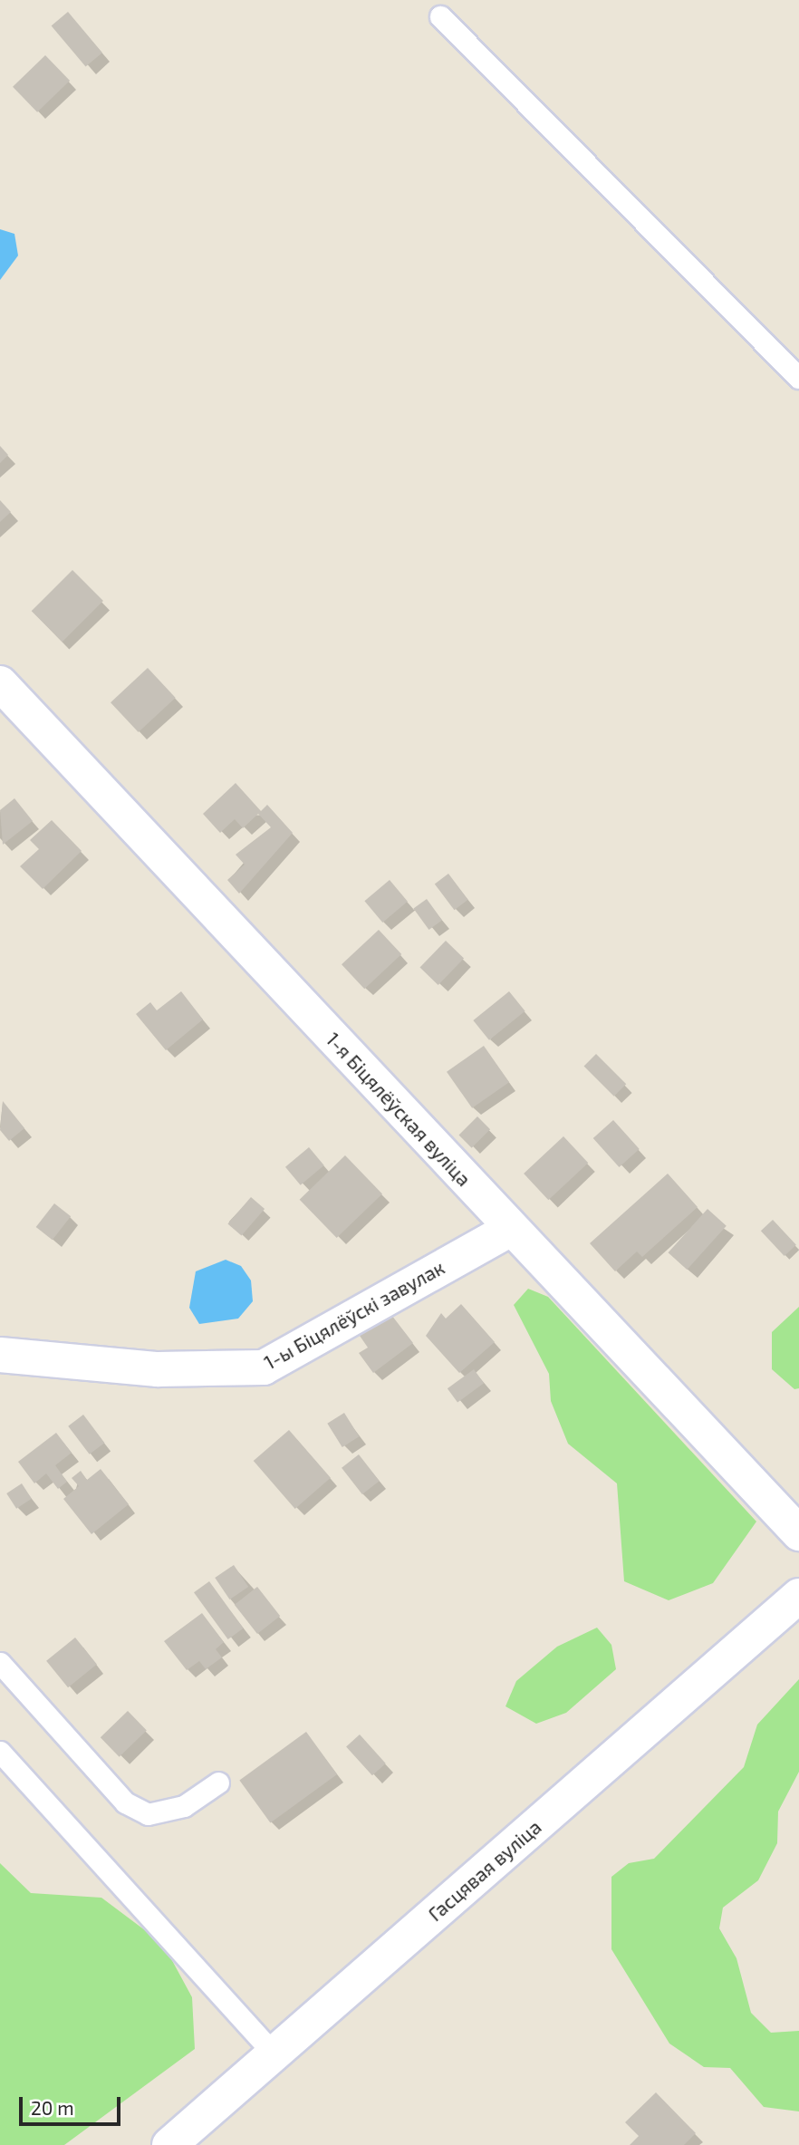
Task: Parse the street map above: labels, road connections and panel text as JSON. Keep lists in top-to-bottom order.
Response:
{
  "streets": {
    "street": ["1-я Біцялёўская вуліца", "1-ы Біцялёўскі завулак", "Гасцявая вуліца"]
  },
  "crossings": [
    ["1-я Біцялёўская вуліца", "1-ы Біцялёўскі завулак"]
  ],
  "scale_bar": "20 m"
}
